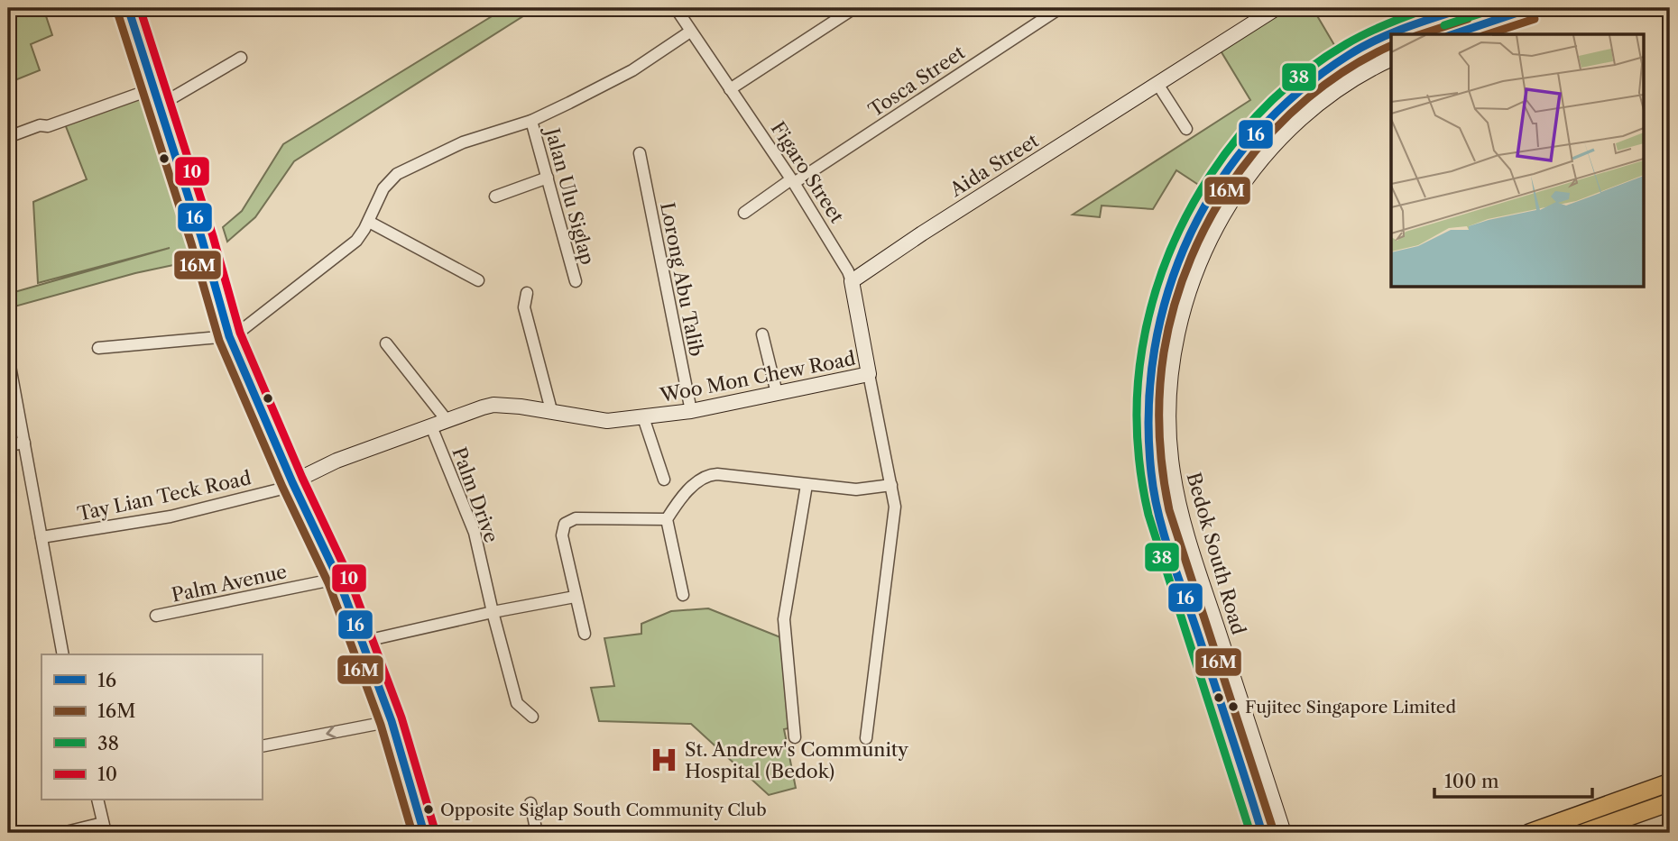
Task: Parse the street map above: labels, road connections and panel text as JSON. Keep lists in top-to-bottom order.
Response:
{
  "streets": {
    "main road": [
      "Aida Street",
      "Figaro Street",
      "Woo Mon Chew Road",
      "Bedok South Road"
    ],
    "street": [
      "Tosca Street",
      "Jalan Ulu Siglap",
      "Lorong Abu Talib",
      "Palm Drive",
      "Tay Lian Teck Road",
      "Palm Avenue"
    ]
  },
  "crossings": [
    ["Tosca Street", "Figaro Street"],
    ["Aida Street", "Figaro Street"],
    ["Figaro Street", "Jalan Ulu Siglap"],
    ["Figaro Street", "Woo Mon Chew Road"],
    ["Lorong Abu Talib", "Woo Mon Chew Road"],
    ["Woo Mon Chew Road", "Palm Drive"],
    ["Woo Mon Chew Road", "Tay Lian Teck Road"]
  ],
  "places": {
    "other": ["Fujitec Singapore Limited", "Opposite Siglap South Community Club"],
    "hospital": ["St. Andrew's Community Hospital (Bedok)"]
  },
  "lines": [
    "transit line 16",
    "transit line 38",
    "transit line 10",
    "transit line 16M"
  ],
  "legend": [
    "16",
    "16M",
    "38",
    "10"
  ],
  "scale_bar": "100 m"
}
